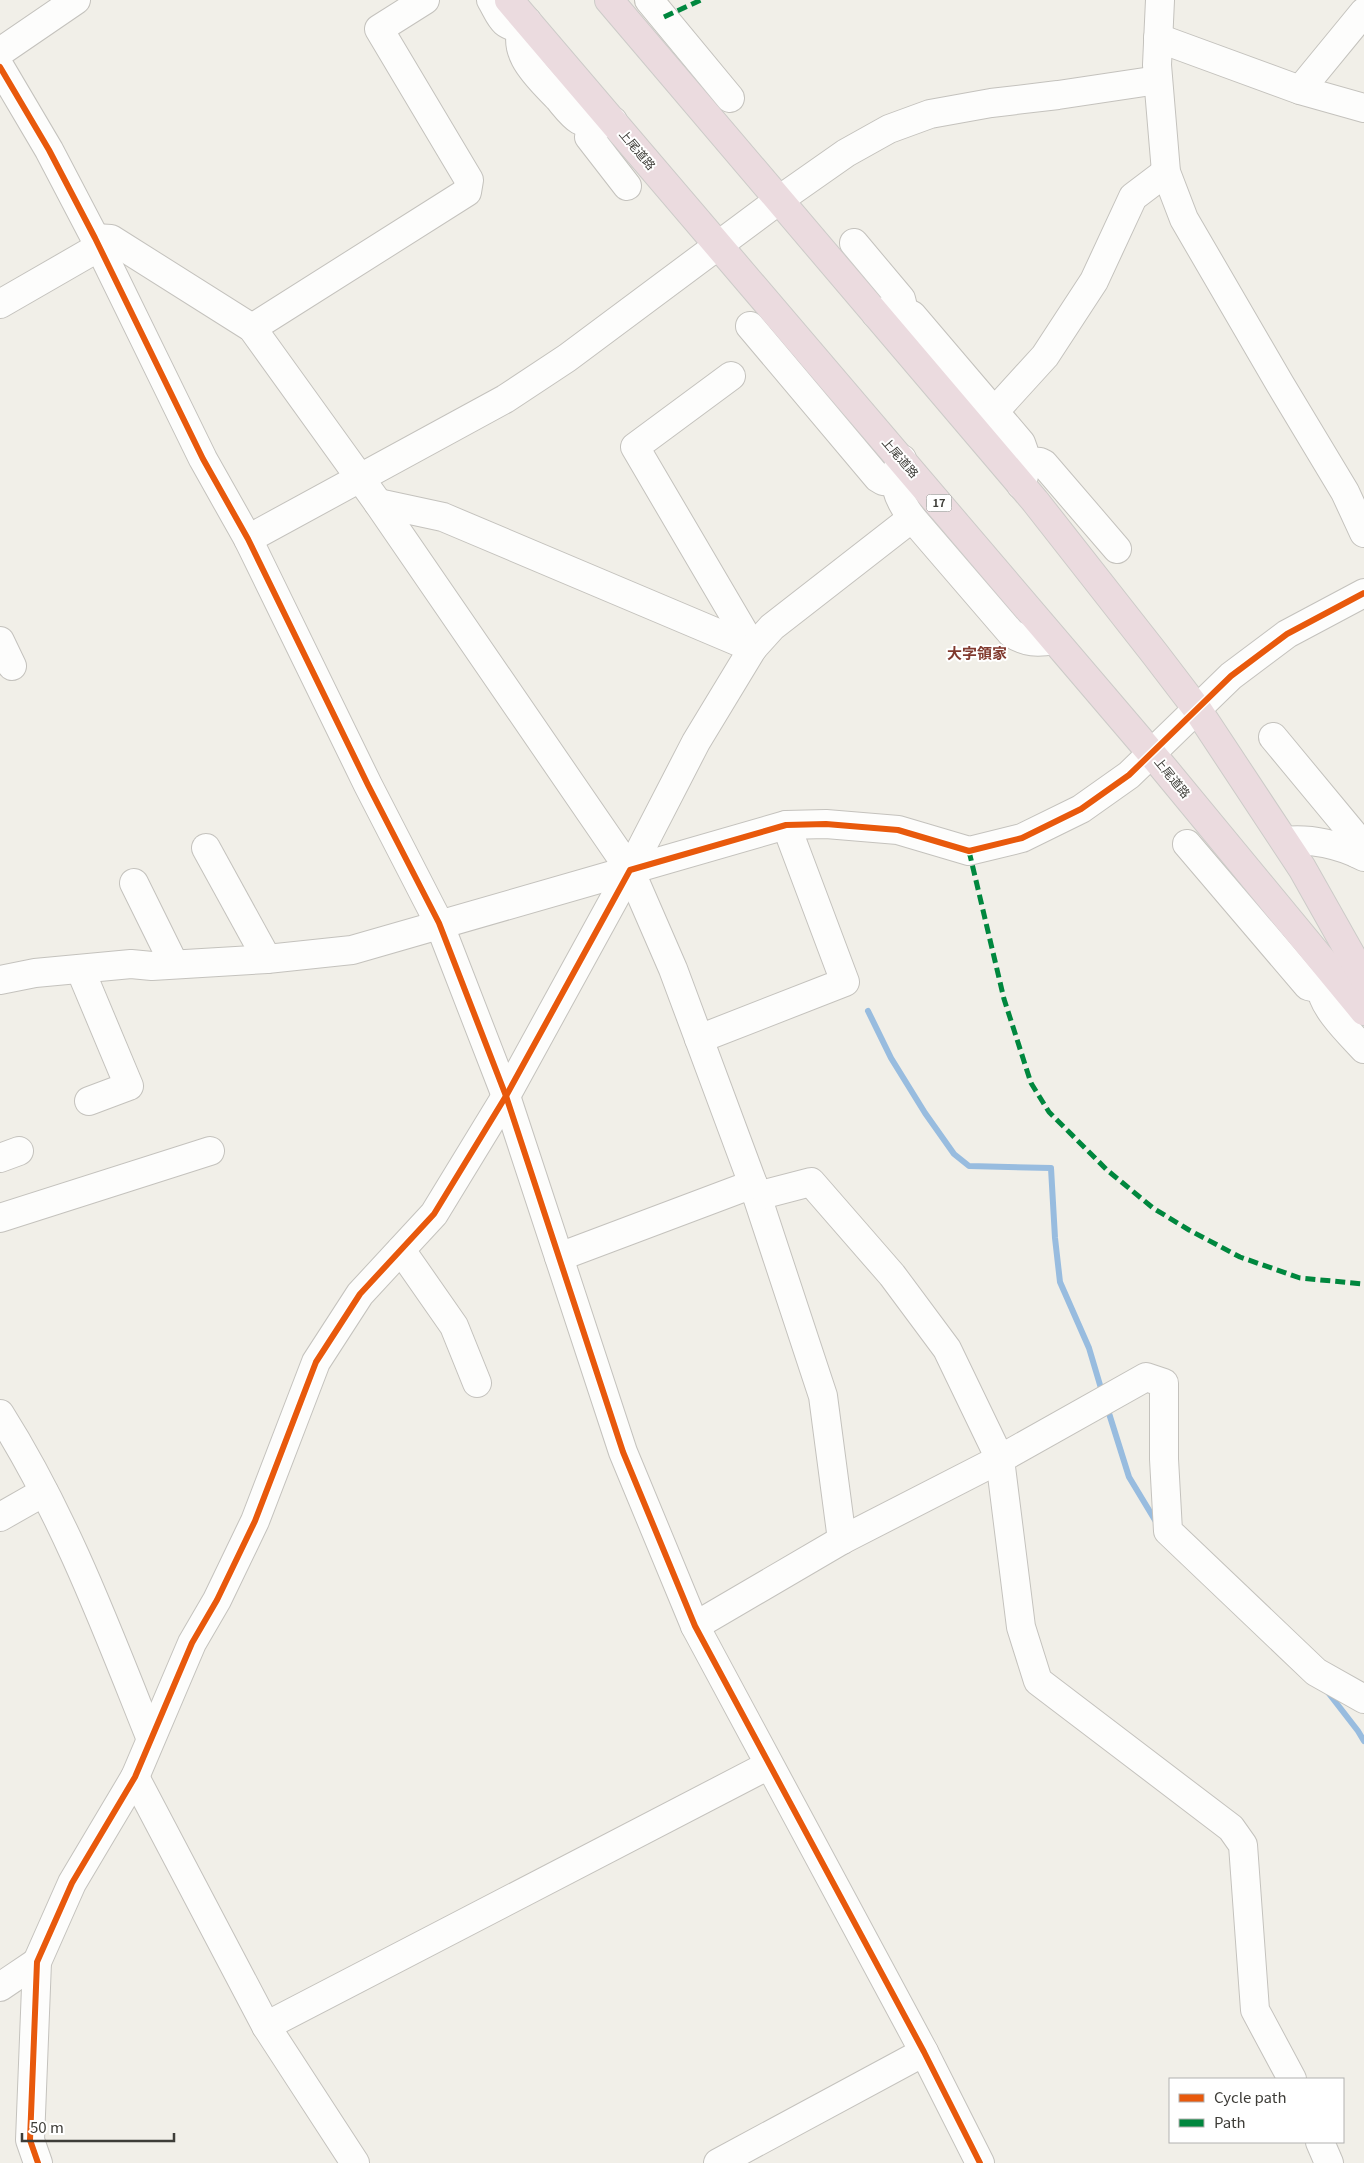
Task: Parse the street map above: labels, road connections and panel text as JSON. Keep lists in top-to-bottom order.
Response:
{
  "streets": {
    "highway": ["上尾道路", "17"]
  },
  "districts": ["大字領家"],
  "legend": ["Cycle path", "Path"],
  "scale_bar": "50 m"
}
